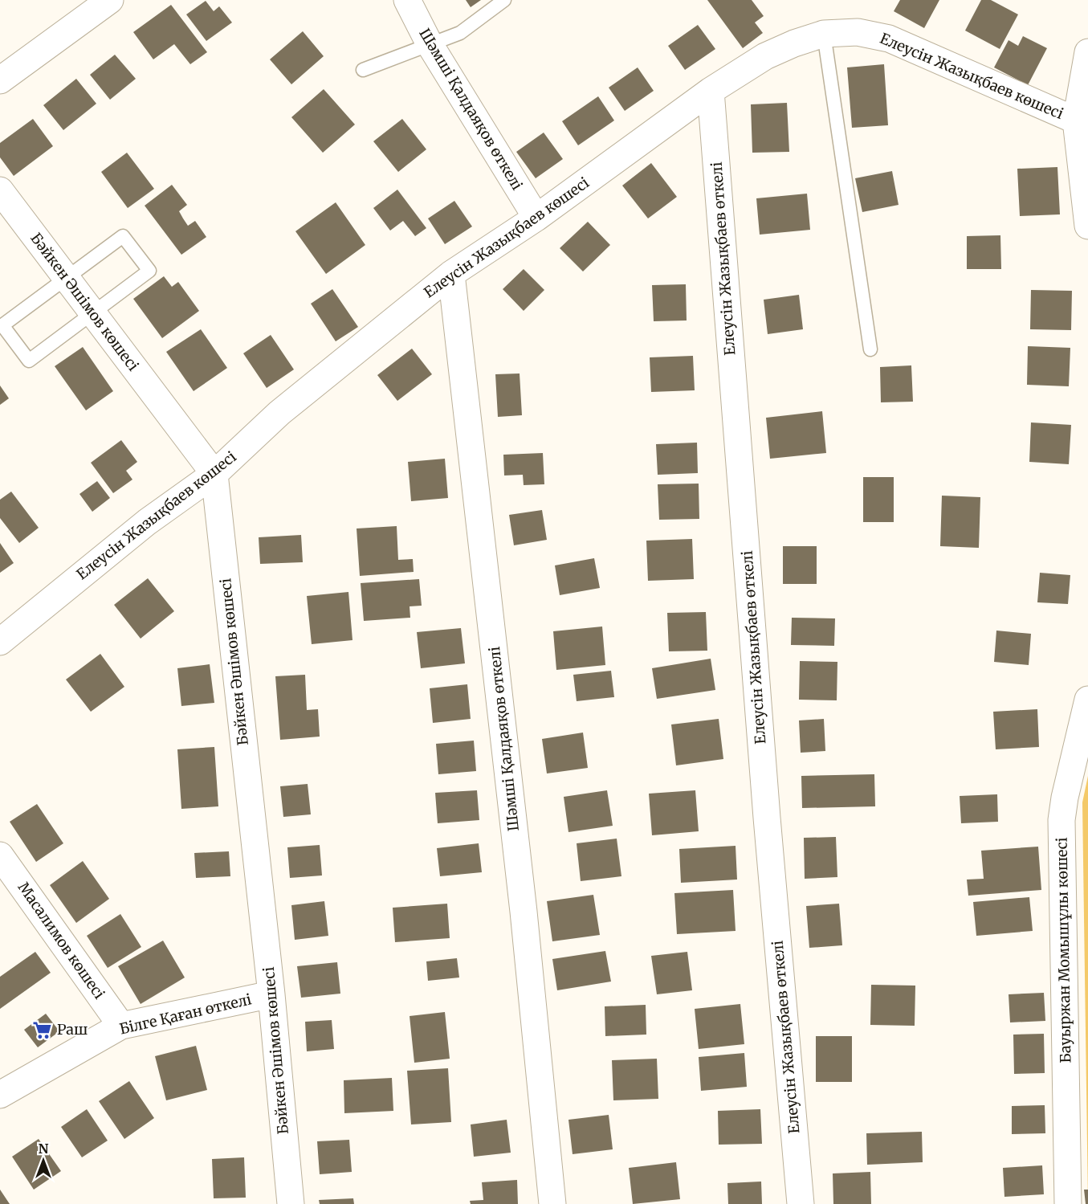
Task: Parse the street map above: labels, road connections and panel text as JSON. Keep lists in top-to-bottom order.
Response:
{
  "streets": {
    "street": [
      "Елеусін Жазықбаев көшесі",
      "Шәмші Қалдаяқов өткелі",
      "Елеусін Жазықбаев өткелі",
      "Бәйкен Әшімов көшесі",
      "Масалимов көшесі",
      "Бауыржан Момышұлы көшесі",
      "Білге Қаған өткелі"
    ]
  },
  "crossings": [
    ["Елеусін Жазықбаев көшесі", "Шәмші Қалдаяқов өткелі"],
    ["Елеусін Жазықбаев көшесі", "Елеусін Жазықбаев өткелі"],
    ["Елеусін Жазықбаев көшесі", "Бәйкен Әшімов көшесі"],
    ["Бәйкен Әшімов көшесі", "Білге Қаған өткелі"],
    ["Масалимов көшесі", "Білге Қаған өткелі"]
  ],
  "places": {
    "supermarket": ["Раш"]
  },
  "north": "top"
}
